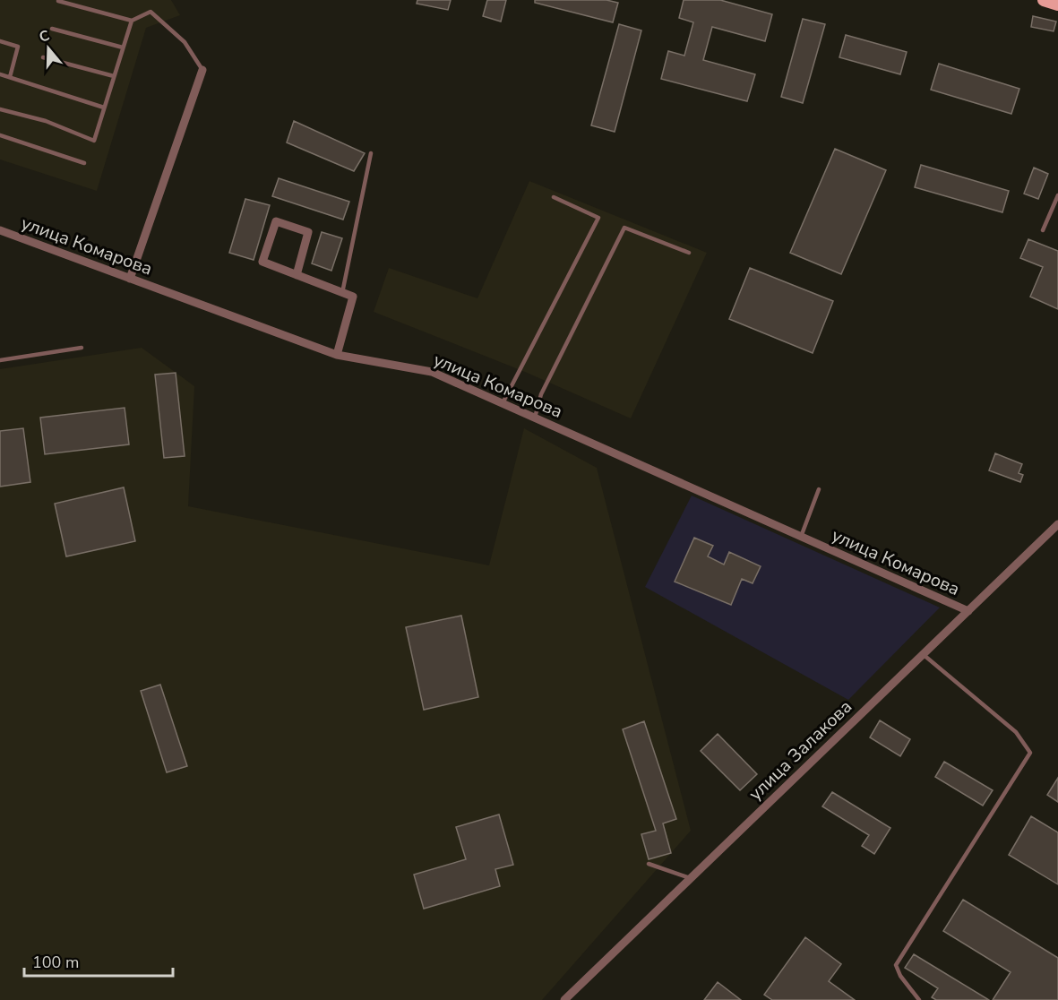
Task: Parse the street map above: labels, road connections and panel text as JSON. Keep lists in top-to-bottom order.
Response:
{
  "streets": {
    "street": ["улица Комарова", "улица Залакова"]
  },
  "crossings": [
    ["улица Комарова", "улица Залакова"]
  ],
  "scale_bar": "100 m",
  "north": "top"
}
